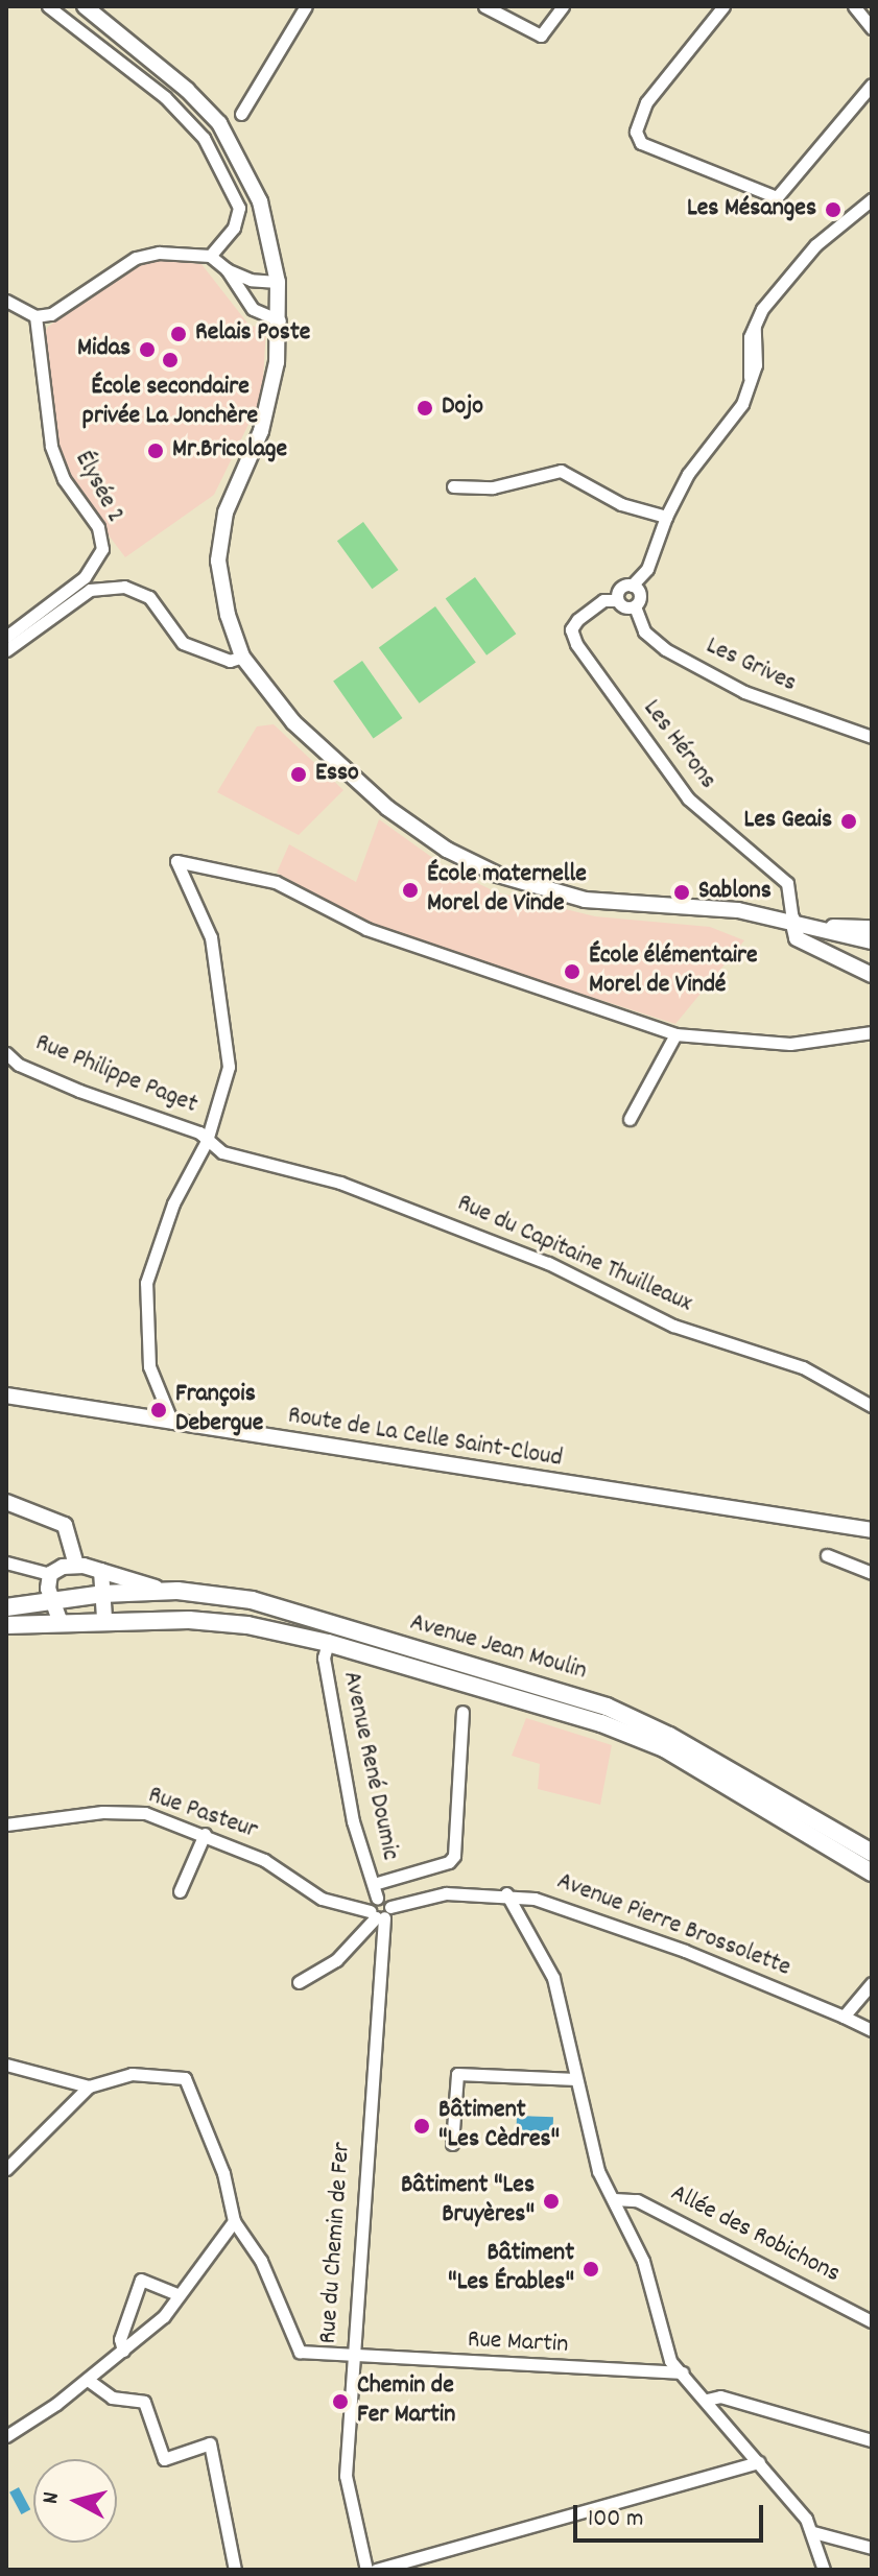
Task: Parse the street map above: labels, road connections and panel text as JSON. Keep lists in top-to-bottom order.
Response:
{
  "streets": {
    "main road": ["Avenue Jean Moulin"],
    "street": [
      "Élysée 2",
      "Les Grives",
      "Les Hérons",
      "Rue Philippe Paget",
      "Rue du Capitaine Thuilleaux",
      "Route de La Celle Saint-Cloud",
      "Avenue René Doumic",
      "Rue Pasteur",
      "Avenue Pierre Brossolette",
      "Allée des Robichons",
      "Rue du Chemin de Fer",
      "Rue Martin"
    ]
  },
  "crossings": [
    ["Les Grives", "Les Hérons"],
    ["Rue Philippe Paget", "Rue du Capitaine Thuilleaux"],
    ["Avenue Jean Moulin", "Avenue René Doumic"],
    ["Avenue René Doumic", "Rue Pasteur"],
    ["Avenue René Doumic", "Avenue Pierre Brossolette"],
    ["Avenue René Doumic", "Rue du Chemin de Fer"],
    ["Rue Pasteur", "Avenue Pierre Brossolette"],
    ["Rue Pasteur", "Rue du Chemin de Fer"],
    ["Avenue Pierre Brossolette", "Rue du Chemin de Fer"],
    ["Rue du Chemin de Fer", "Rue Martin"]
  ],
  "places": [
    "Les Mésanges",
    "Relais Poste",
    "Midas",
    "École secondaire privée La Jonchère",
    "Dojo",
    "Mr.Bricolage",
    "Esso",
    "Les Geais",
    "École maternelle Morel de Vinde",
    "Sablons",
    "École élémentaire Morel de Vindé",
    "François Debergue",
    "Bâtiment \"Les Cèdres\"",
    "Bâtiment \"Les Bruyères\"",
    "Bâtiment \"Les Érables\"",
    "Chemin de Fer Martin"
  ],
  "scale_bar": "100 m",
  "north": "left"
}
